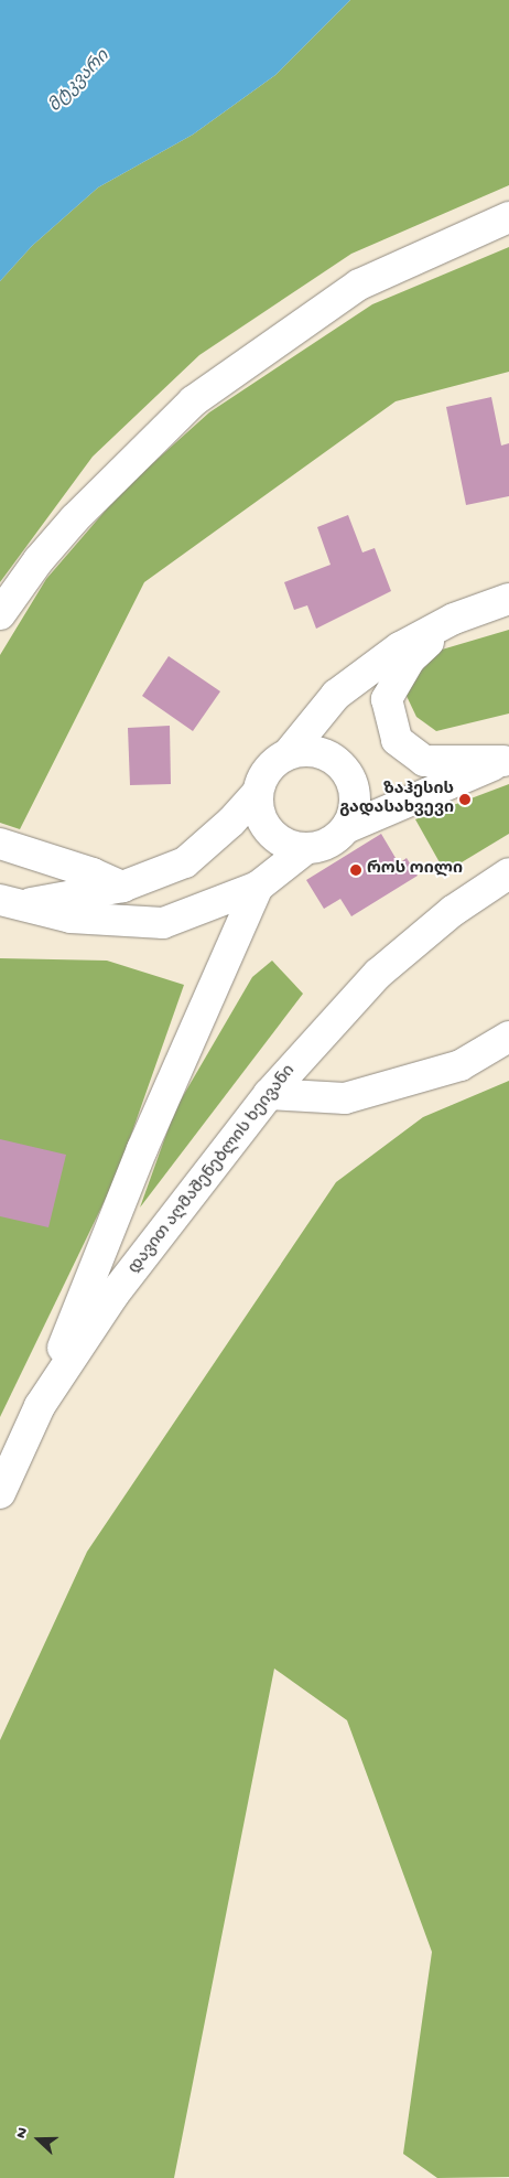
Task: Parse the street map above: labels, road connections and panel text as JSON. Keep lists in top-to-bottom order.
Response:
{
  "streets": {
    "main road": ["დავით აღმაშენებლის ხეივანი"]
  },
  "water": ["მტკვარი"],
  "places": ["ზაჰესის გადასახვევი", "როს ოილი"],
  "north": "left"
}
